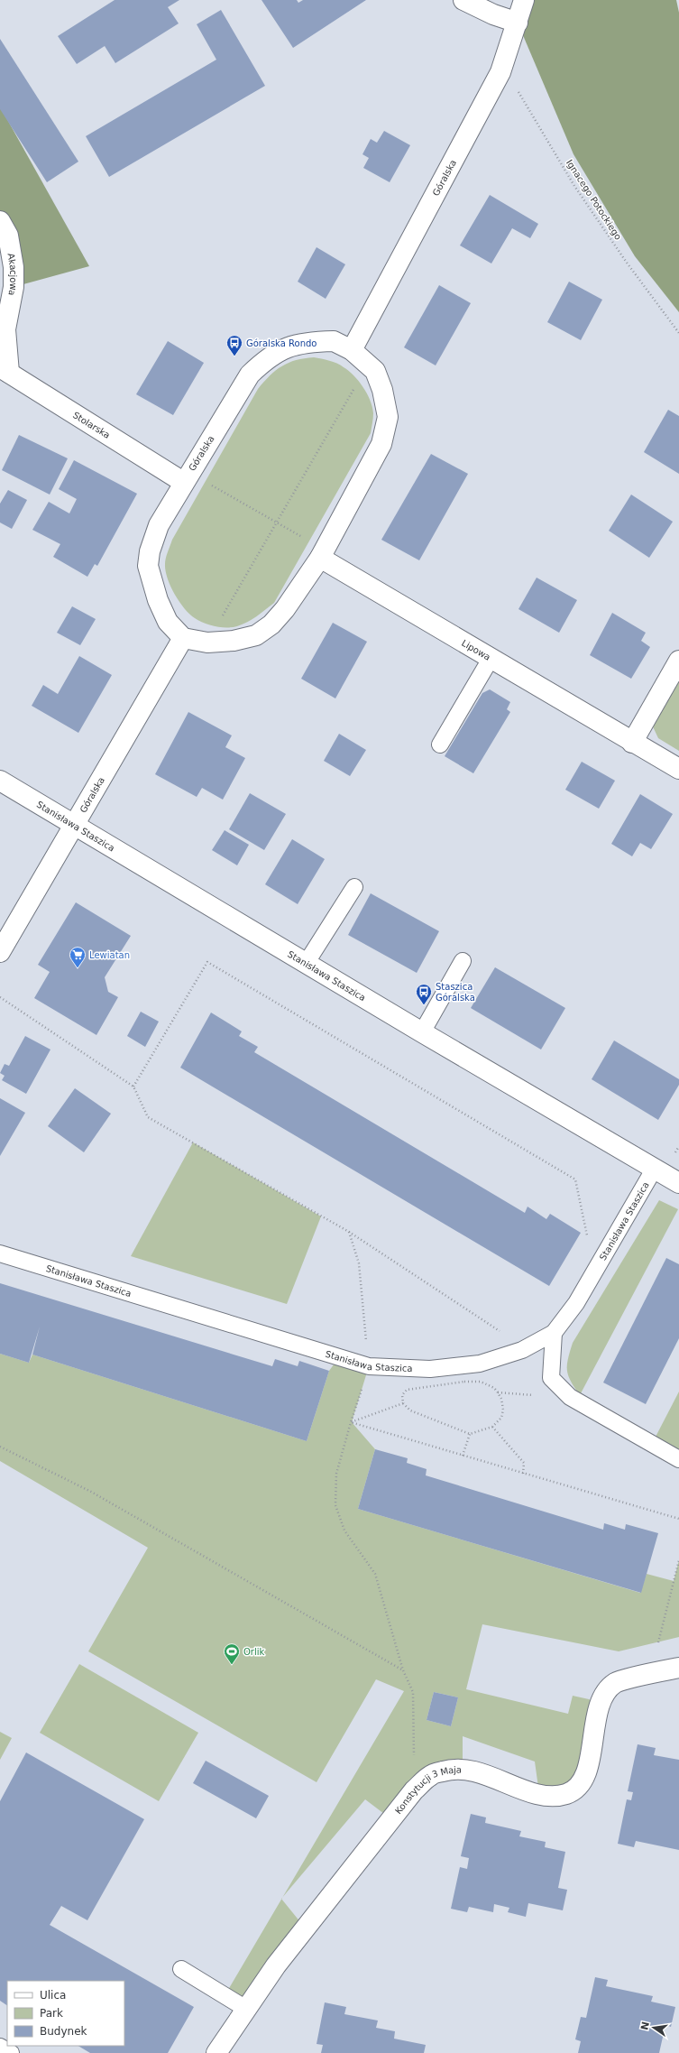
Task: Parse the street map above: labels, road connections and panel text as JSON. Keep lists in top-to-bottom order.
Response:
{
  "streets": {
    "street": [
      "Góralska",
      "Akacjowa",
      "Stolarska",
      "Lipowa",
      "Stanisława Staszica",
      "Konstytucji 3 Maja"
    ],
    "path": ["Ignacego Potockiego"]
  },
  "crossings": [
    ["Góralska", "Ignacego Potockiego"],
    ["Góralska", "Stolarska"],
    ["Góralska", "Lipowa"],
    ["Góralska", "Stanisława Staszica"],
    ["Akacjowa", "Stolarska"]
  ],
  "places": {
    "bus stop": ["Góralska Rondo", "Staszica Góralska"],
    "supermarket": ["Lewiatan"],
    "sports": ["Orlik"]
  },
  "legend": ["Ulica", "Park", "Budynek"],
  "north": "left"
}
